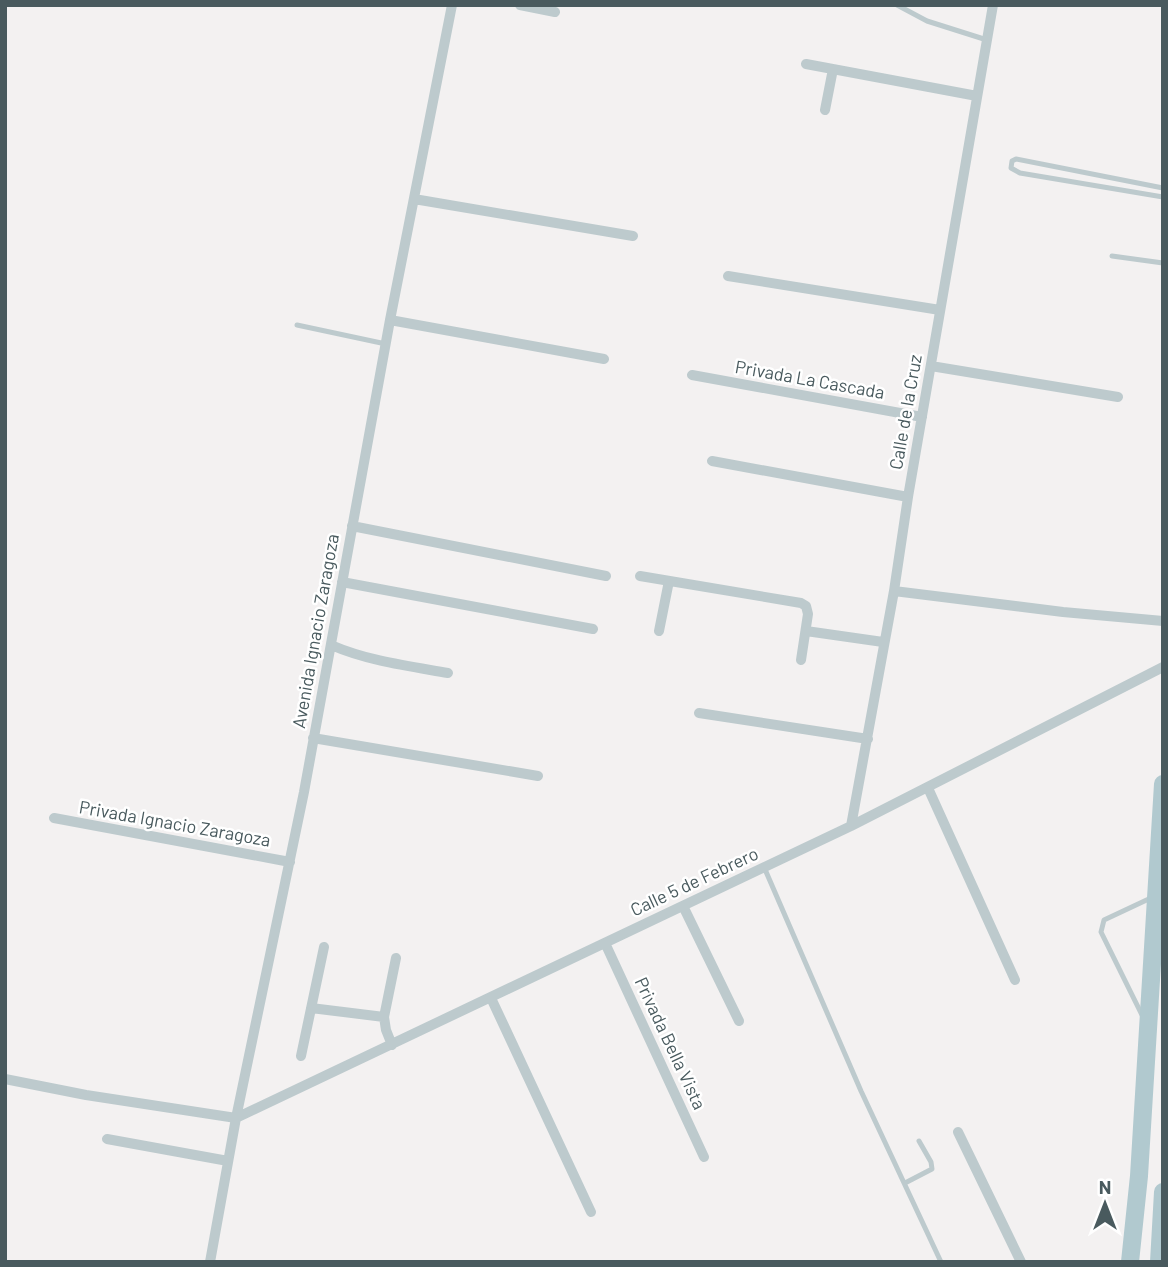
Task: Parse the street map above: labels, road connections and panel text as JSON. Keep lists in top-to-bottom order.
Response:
{
  "streets": {
    "street": [
      "Privada La Cascada",
      "Calle de la Cruz",
      "Avenida Ignacio Zaragoza",
      "Privada Ignacio Zaragoza",
      "Calle 5 de Febrero",
      "Privada Bella Vista"
    ]
  },
  "crossings": [
    ["Privada La Cascada", "Calle de la Cruz"],
    ["Calle de la Cruz", "Calle 5 de Febrero"],
    ["Avenida Ignacio Zaragoza", "Privada Ignacio Zaragoza"],
    ["Avenida Ignacio Zaragoza", "Calle 5 de Febrero"],
    ["Calle 5 de Febrero", "Privada Bella Vista"]
  ],
  "north": "top"
}
